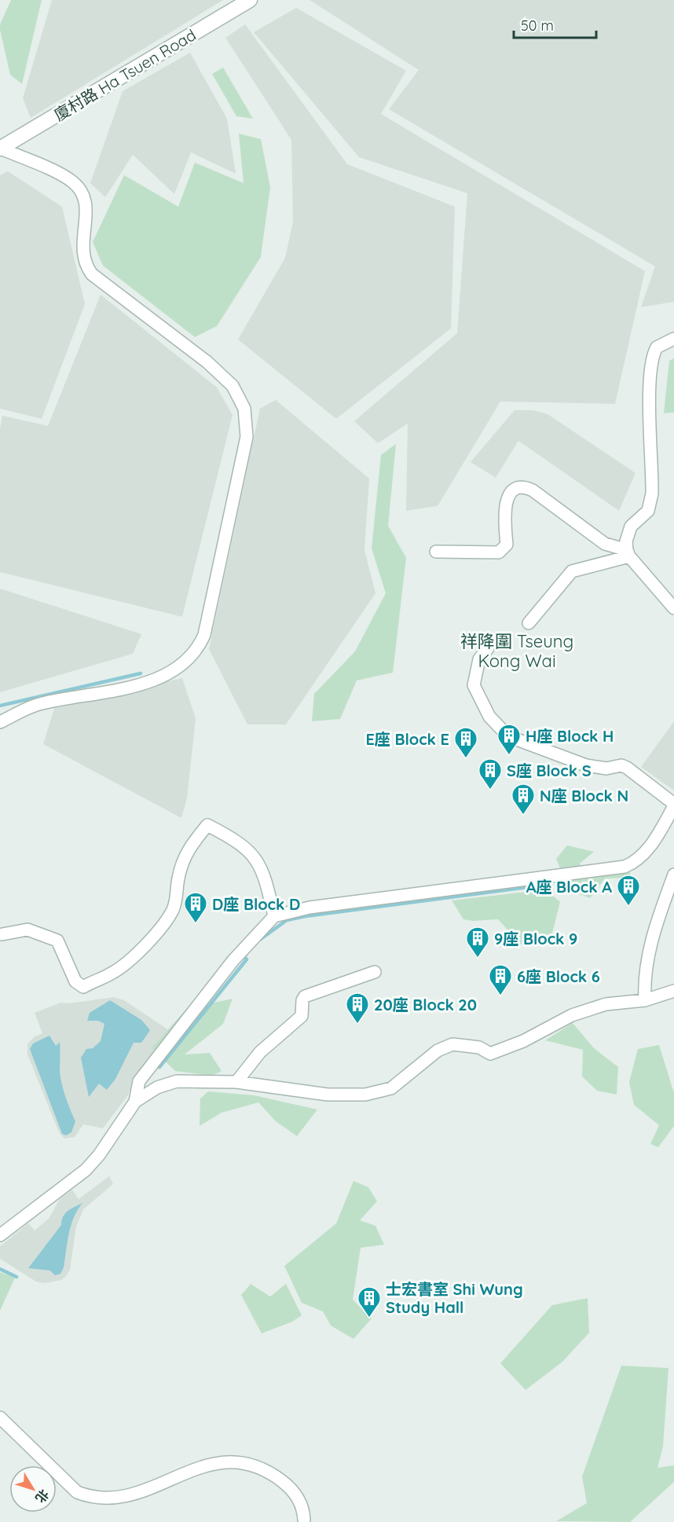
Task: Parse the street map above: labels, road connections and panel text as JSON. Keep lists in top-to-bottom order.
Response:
{
  "streets": {
    "street": ["廈村路 Ha Tsuen Road"]
  },
  "districts": ["祥降圍 Tseung Kong Wai"],
  "places": {
    "building": [
      "H座 Block H",
      "E座 Block E",
      "S座 Block S",
      "N座 Block N",
      "A座 Block A",
      "D座 Block D",
      "9座 Block 9",
      "6座 Block 6",
      "20座 Block 20",
      "士宏書室 Shi Wung Study Hall"
    ]
  },
  "scale_bar": "50 m",
  "north": "bottom right"
}
